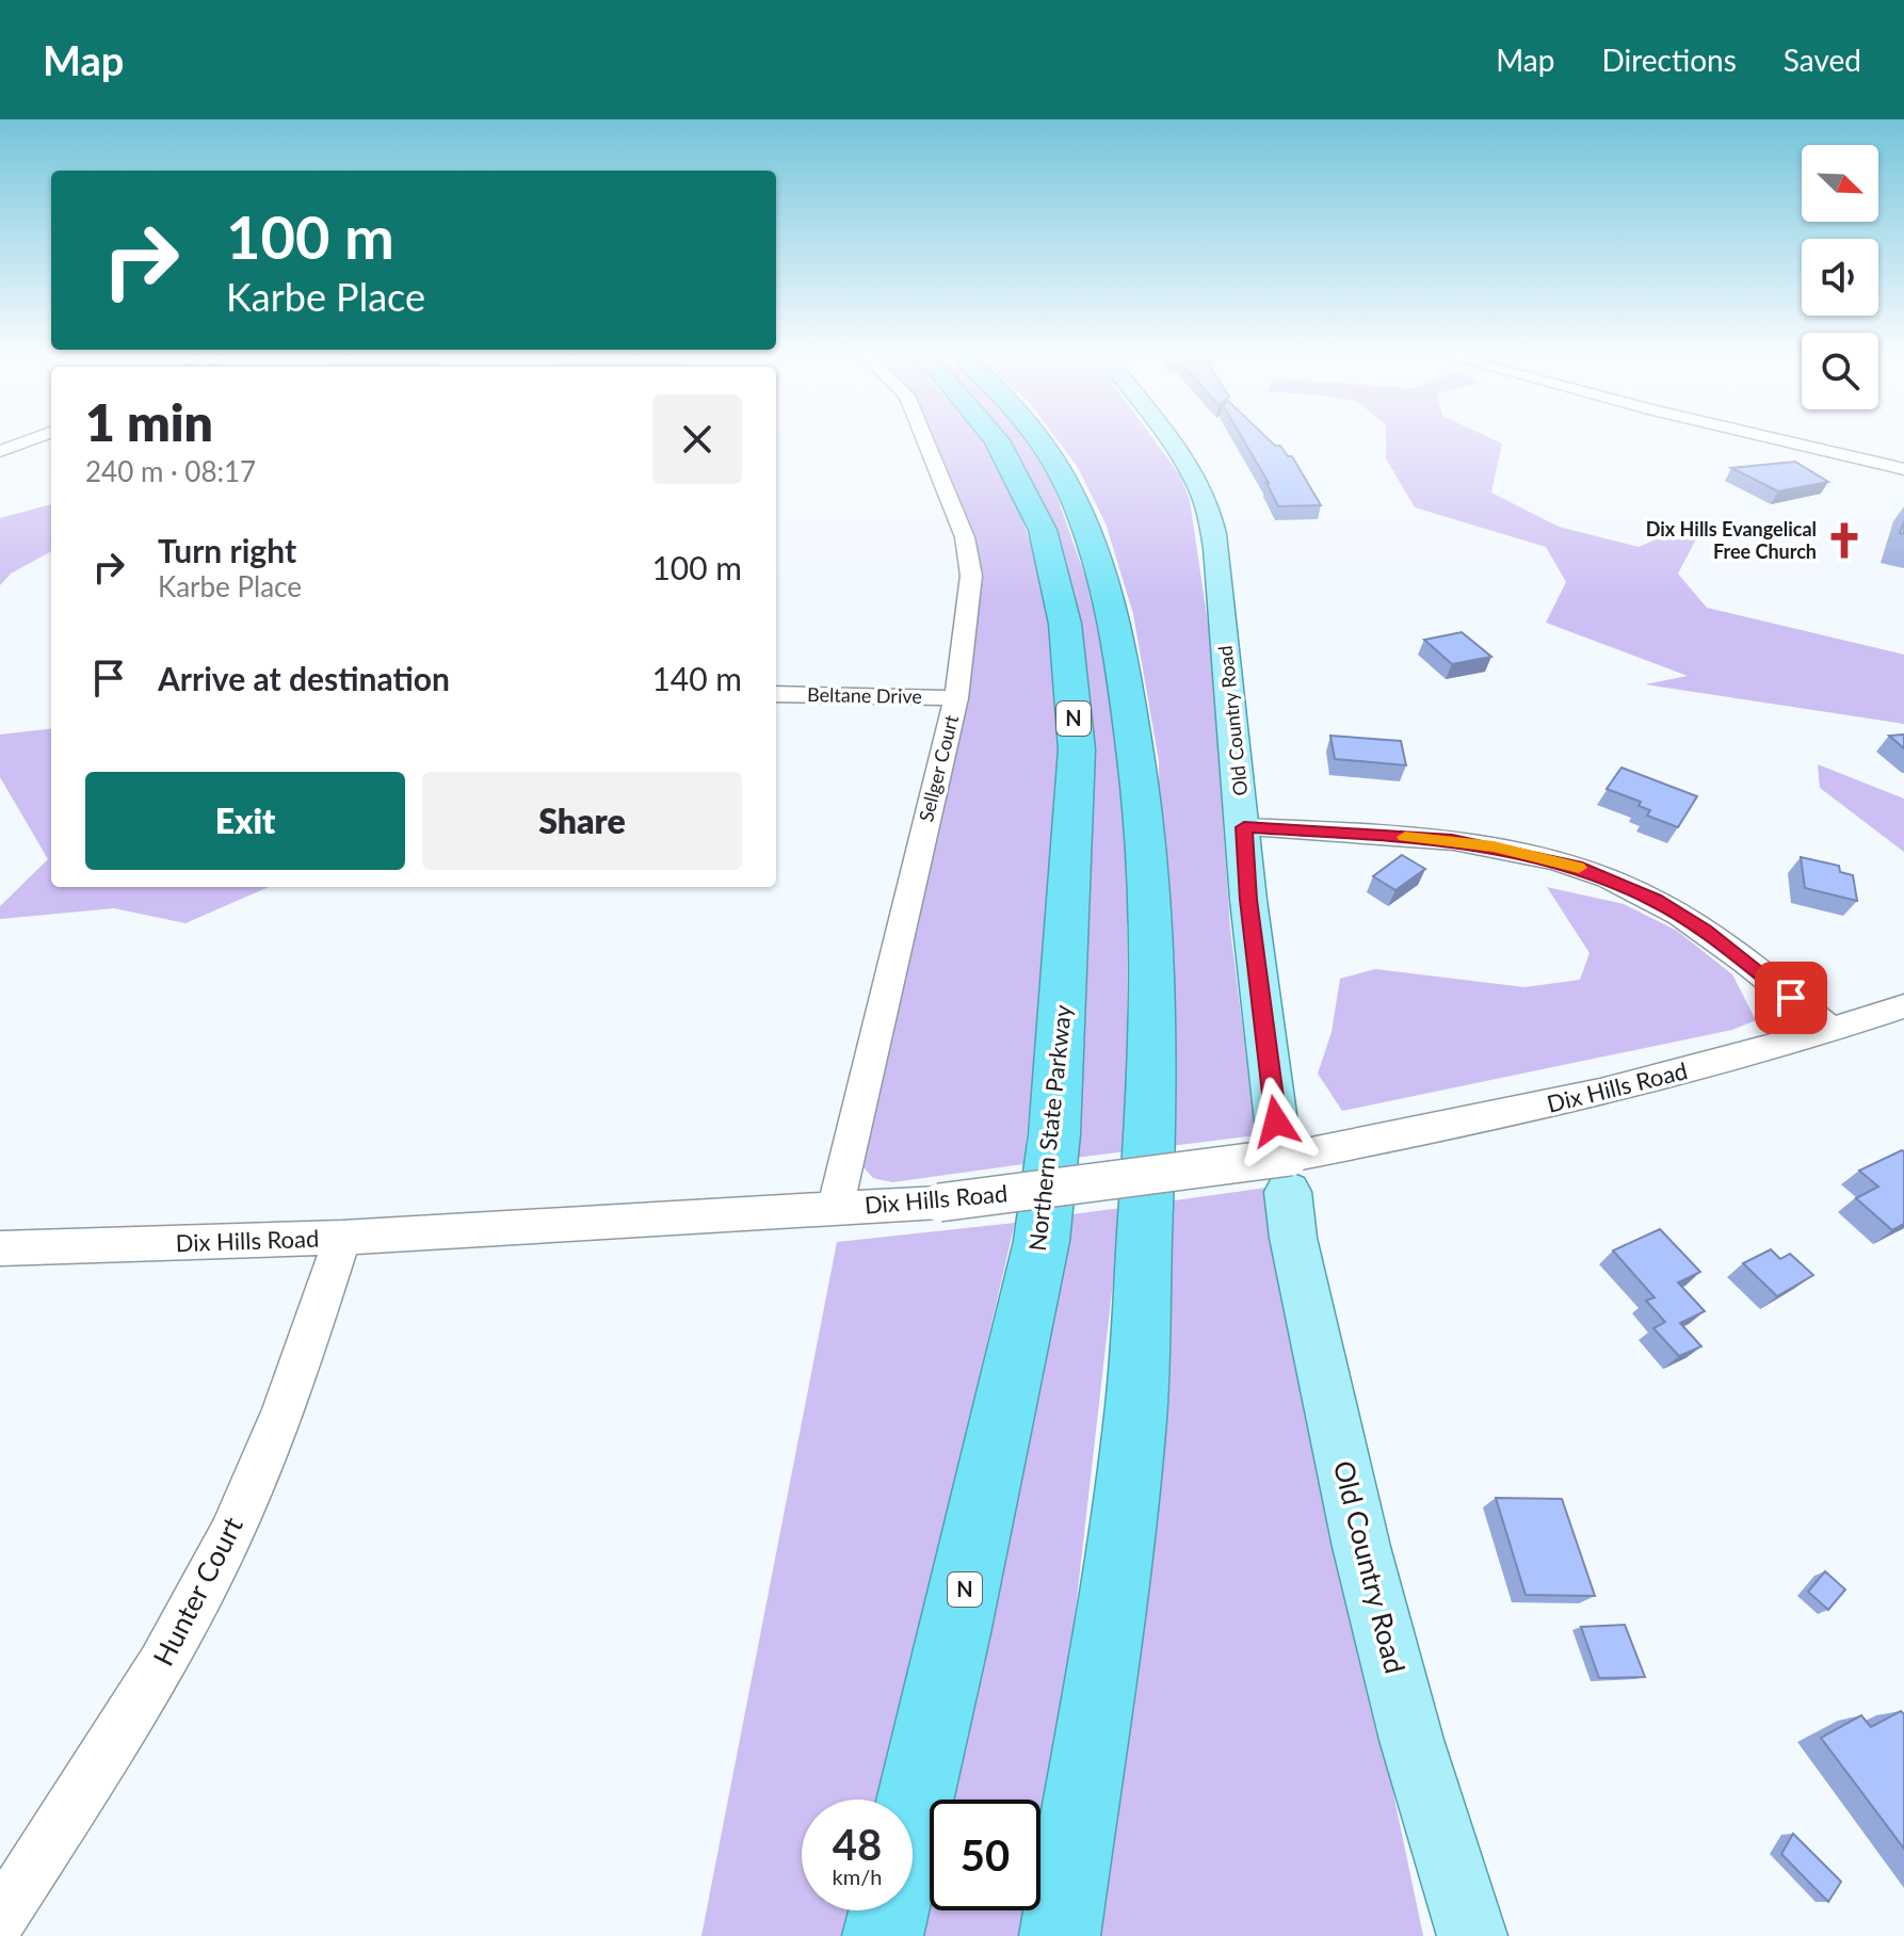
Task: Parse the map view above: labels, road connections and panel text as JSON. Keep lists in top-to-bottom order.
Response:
{
  "streets": {
    "highway": ["N", "Northern State Parkway"],
    "main road": ["Old Country Road"],
    "street": [
      "Beltane Drive",
      "Sellger Court",
      "Dix Hills Road",
      "Hunter Court"
    ]
  },
  "crossings": [
    ["Beltane Drive", "Sellger Court"],
    ["Sellger Court", "Dix Hills Road"],
    ["Dix Hills Road", "Hunter Court"]
  ],
  "places": {
    "church": ["Dix Hills Evangelical Free Church"]
  },
  "north": "bottom right",
  "page": {
    "header": "Map",
    "nav": ["Map", "Directions", "Saved"],
    "turn": ["100 m", "Karbe Place"],
    "heading": ["1 min", "240 m · 08:17"],
    "list": [
      {
        "name": "Turn right",
        "note": "Karbe Place",
        "value": "100 m"
      },
      {
        "name": "Arrive at destination",
        "value": "140 m"
      }
    ],
    "buttons": ["Exit", "Share"],
    "speed": "48 km/h",
    "limit": "50"
  }
}
